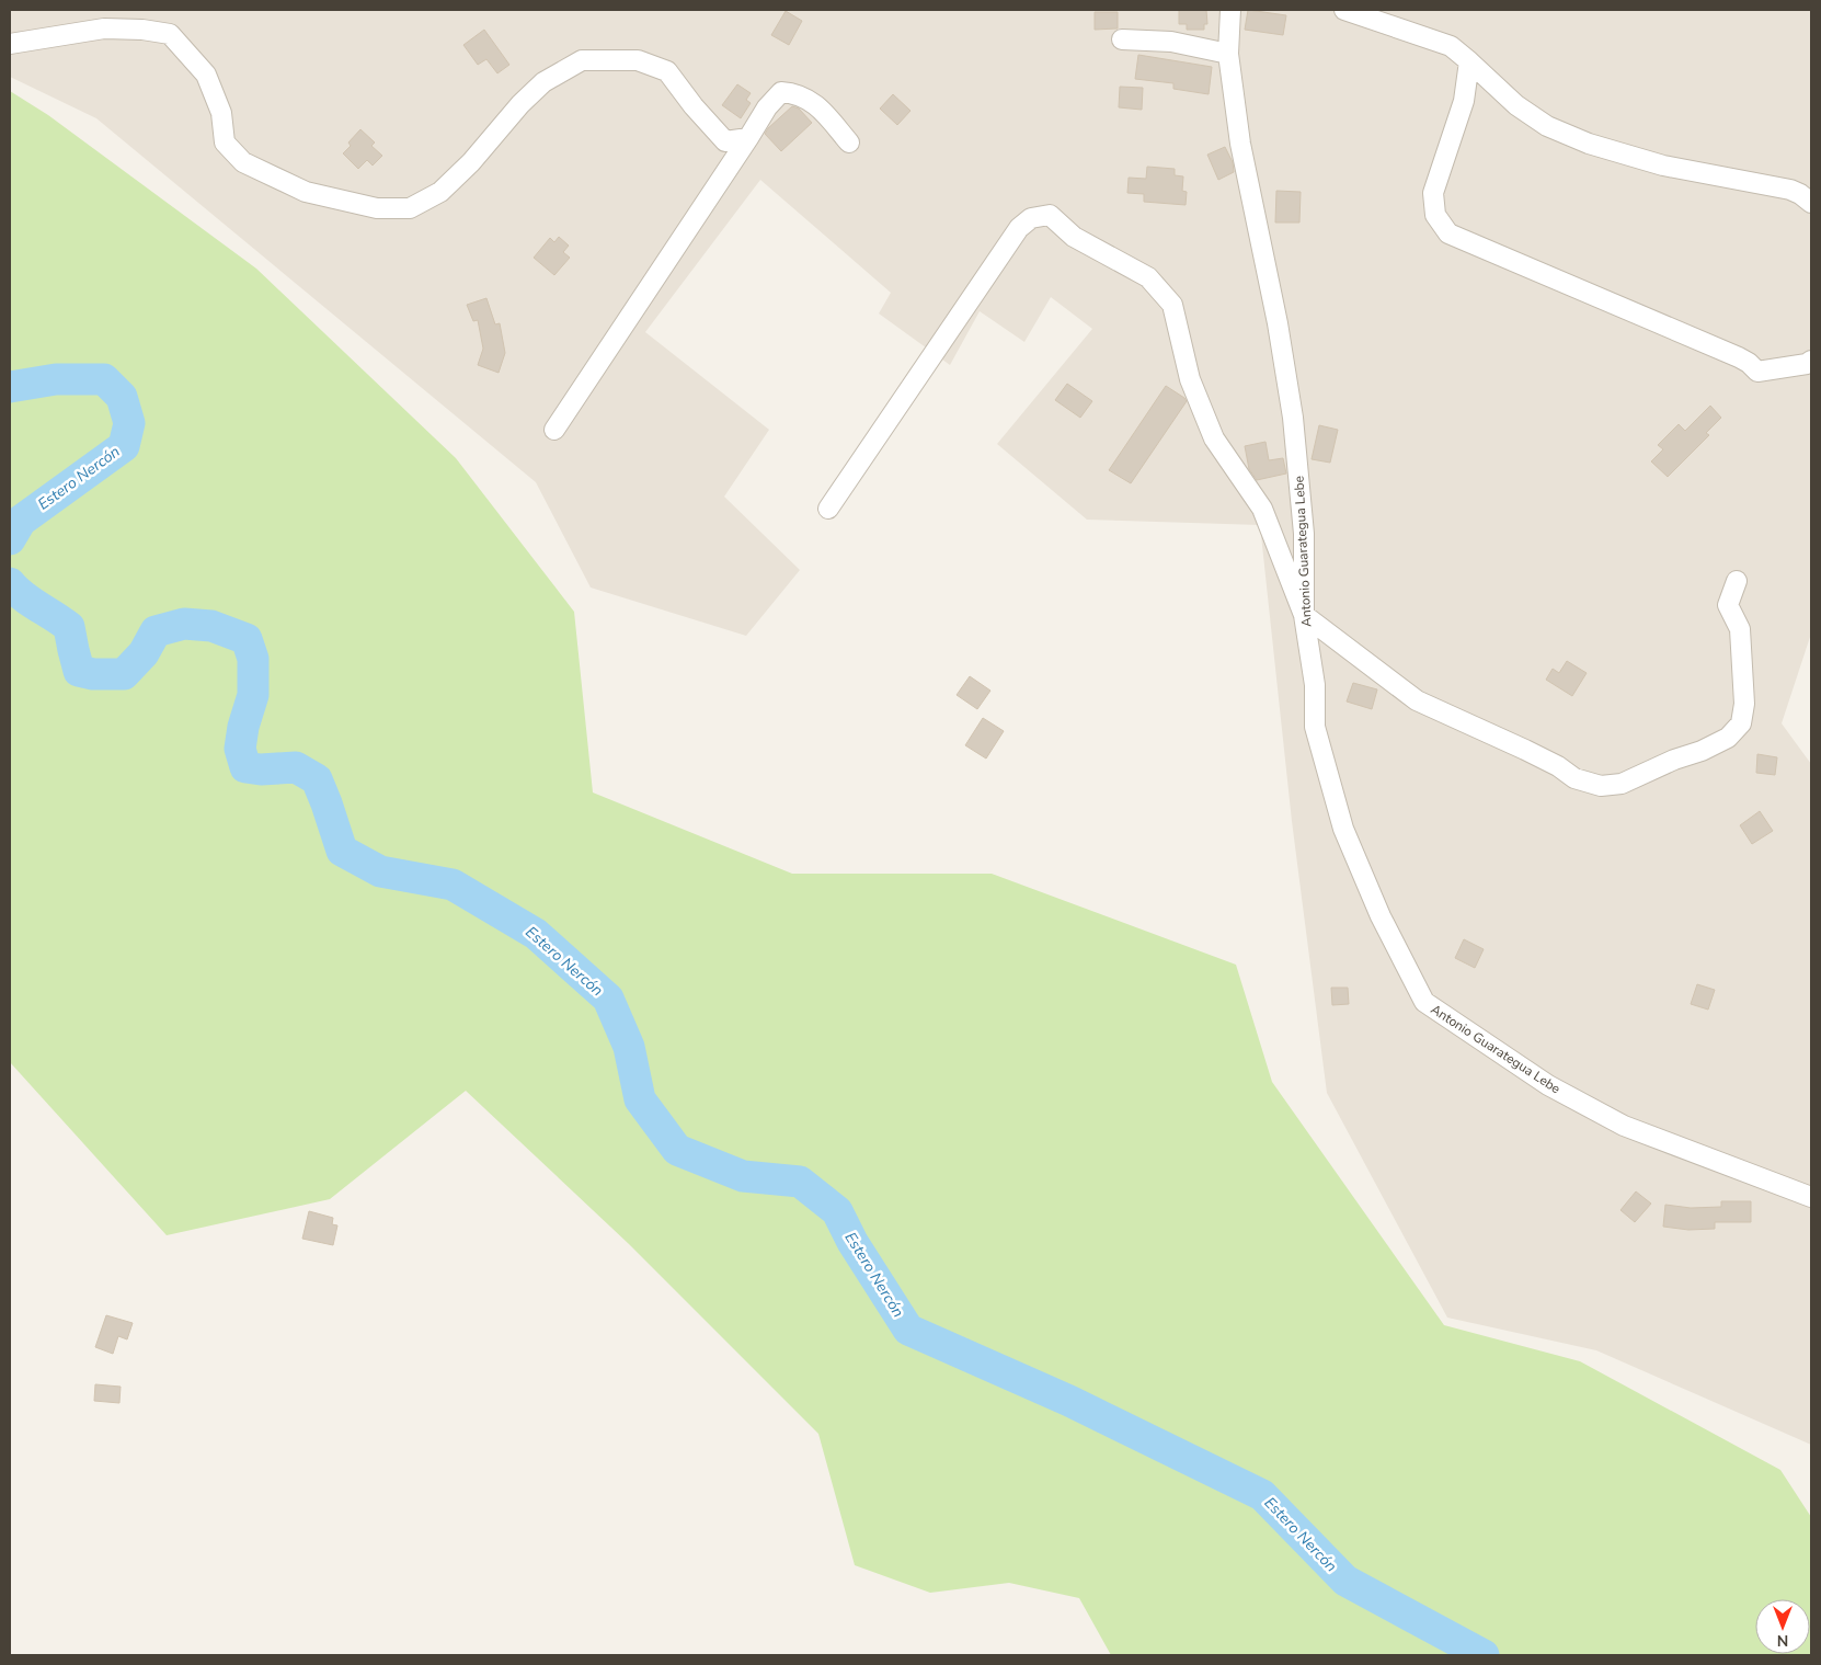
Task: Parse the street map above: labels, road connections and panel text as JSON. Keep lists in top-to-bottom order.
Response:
{
  "streets": {
    "street": ["Antonio Guarategua Lebe"]
  },
  "water": ["Estero Nercón"],
  "north": "bottom"
}
